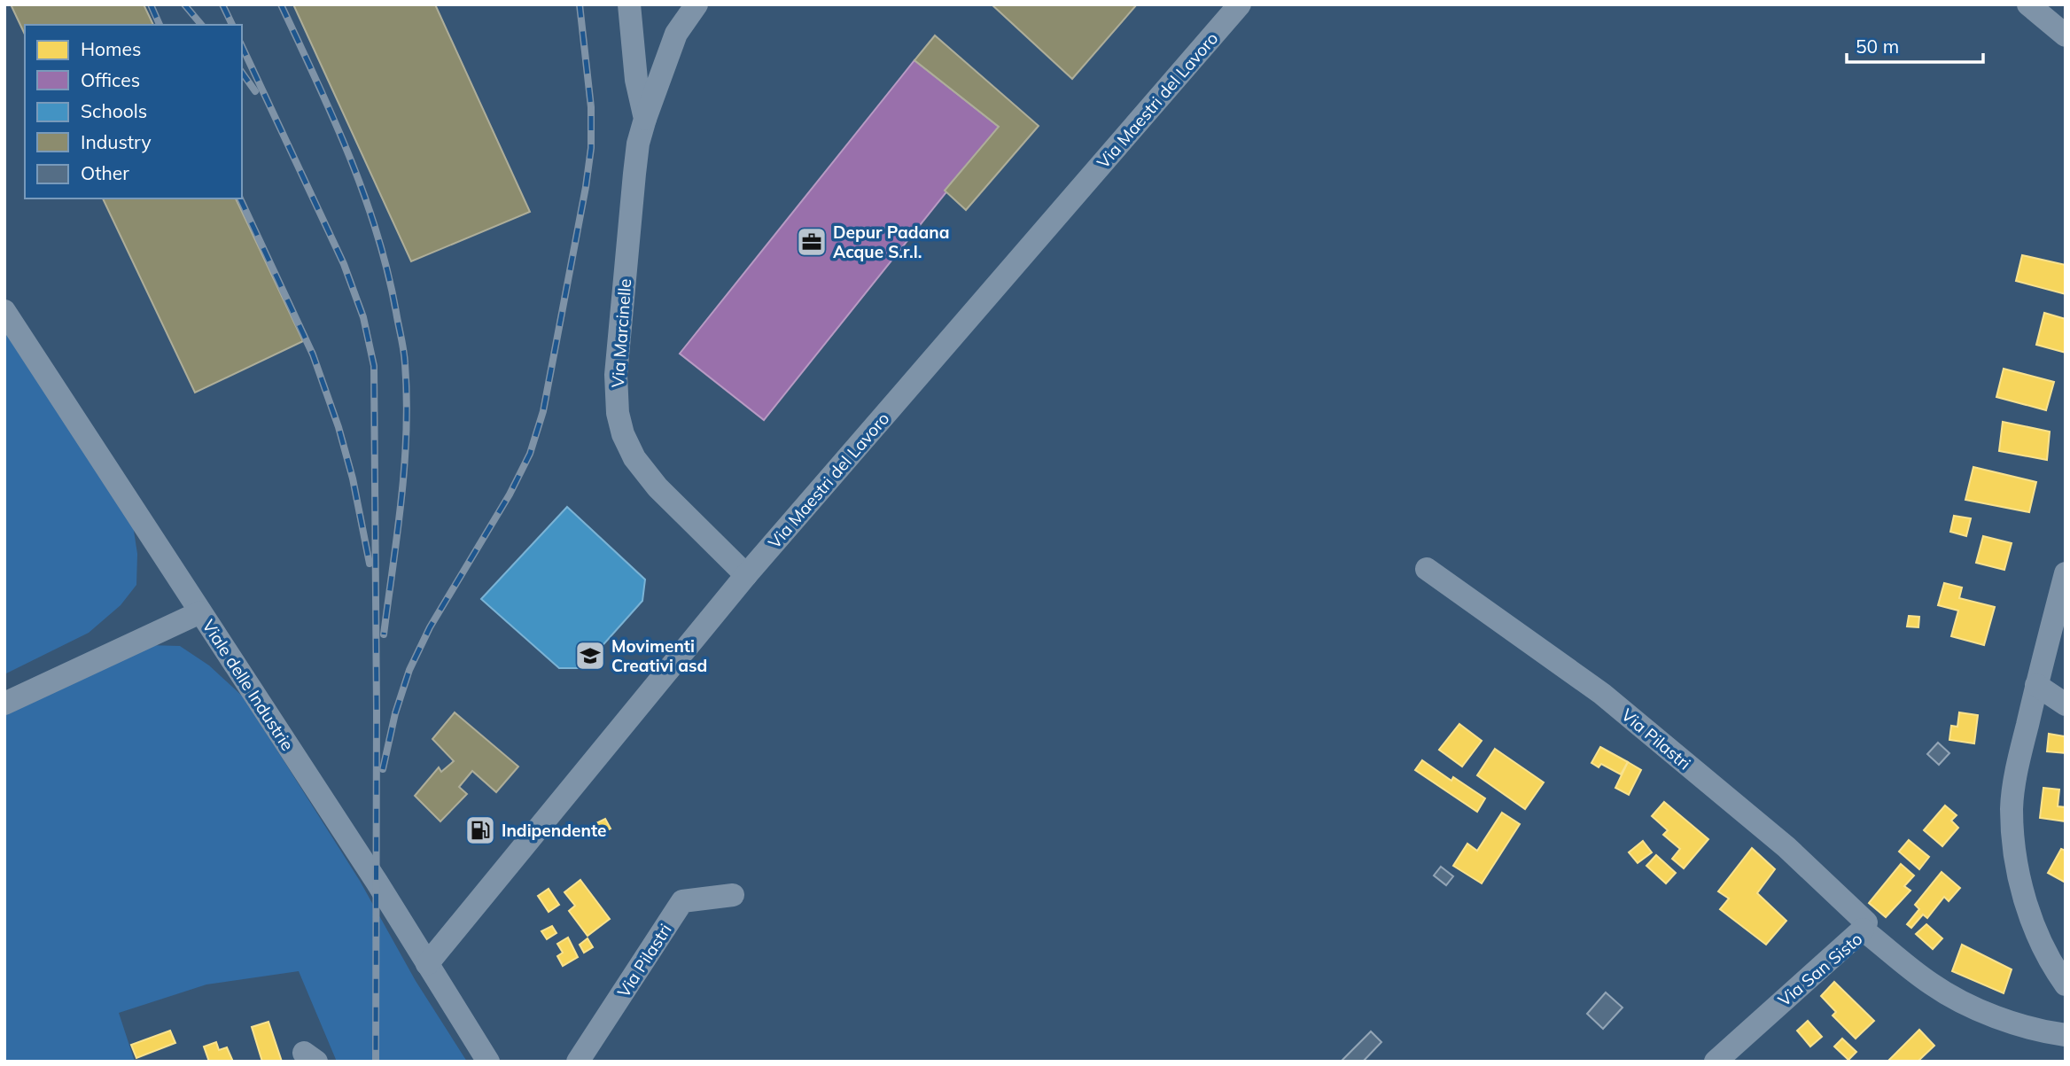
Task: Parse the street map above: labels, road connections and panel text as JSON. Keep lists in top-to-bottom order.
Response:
{
  "streets": {
    "street": [
      "Via Maestri del Lavoro",
      "Via Marcinelle",
      "Viale delle Industrie",
      "Via Pilastri",
      "Via San Sisto"
    ]
  },
  "crossings": [
    ["Via Maestri del Lavoro", "Via Marcinelle"],
    ["Via Maestri del Lavoro", "Viale delle Industrie"],
    ["Via Pilastri", "Via San Sisto"]
  ],
  "places": {
    "office": ["Depur Padana Acque S.r.l."],
    "school or university": ["Movimenti Creativi asd"],
    "fuel station": ["Indipendente"]
  },
  "legend": [
    "Homes",
    "Offices",
    "Schools",
    "Industry",
    "Other"
  ],
  "scale_bar": "50 m"
}
